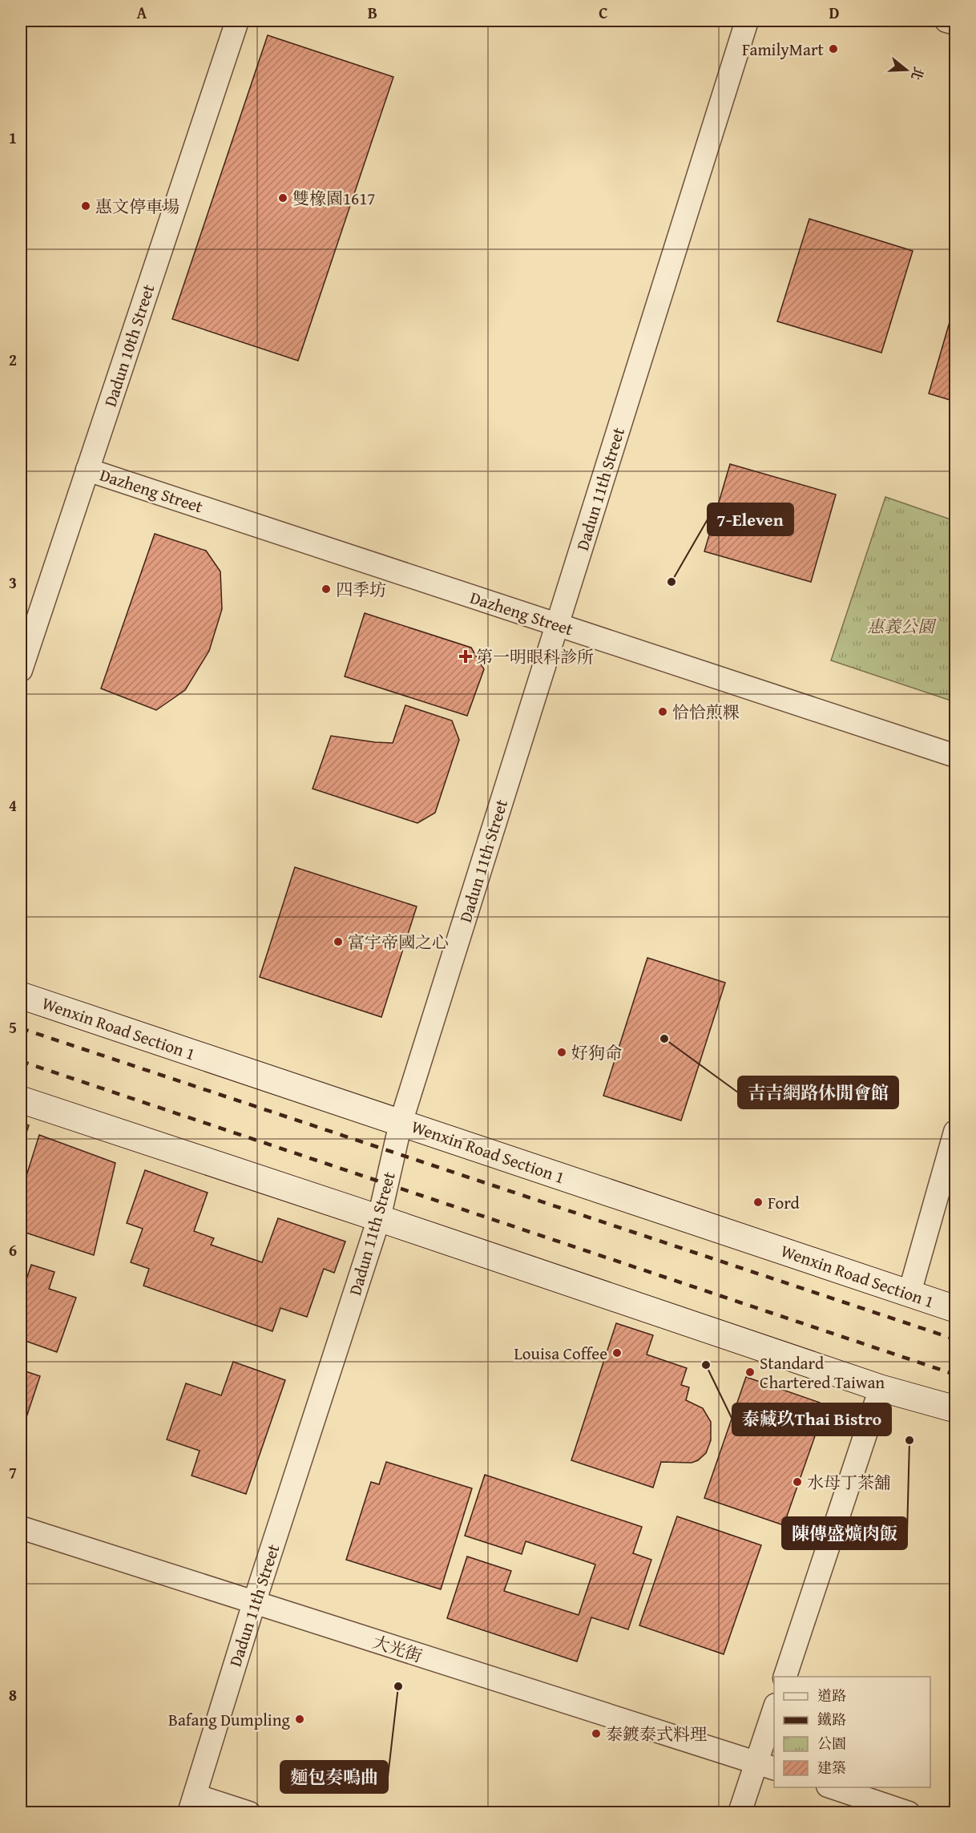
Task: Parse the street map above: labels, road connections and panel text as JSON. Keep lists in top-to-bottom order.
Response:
{
  "streets": {
    "main road": ["Wenxin Road Section 1"],
    "street": [
      "Dadun 10th Street",
      "Dadun 11th Street",
      "Dazheng Street",
      "大光街"
    ]
  },
  "crossings": [
    ["Dadun 10th Street", "Dazheng Street"],
    ["Dadun 11th Street", "Dazheng Street"],
    ["Dadun 11th Street", "Wenxin Road Section 1"],
    ["Dadun 11th Street", "大光街"]
  ],
  "parks": ["惠義公園"],
  "places": {
    "other": [
      "FamilyMart",
      "雙橡園1617",
      "惠文停車場",
      "7-Eleven",
      "四季坊",
      "恰恰煎粿",
      "富宇帝國之心",
      "吉吉網路休閒會館",
      "好狗命",
      "Ford",
      "Louisa Coffee",
      "泰藏玖Thai Bistro",
      "Standard Chartered Taiwan",
      "陳傳盛爌肉飯",
      "水母丁茶舖",
      "麵包奏鳴曲",
      "Bafang Dumpling",
      "泰鍍泰式料理"
    ],
    "health": ["第一明眼科診所"]
  },
  "legend": [
    "道路",
    "鐵路",
    "公園",
    "建築"
  ],
  "north": "right",
  "grid": {
    "columns": [
      "A",
      "B",
      "C",
      "D"
    ],
    "rows": [
      "1",
      "2",
      "3",
      "4",
      "5",
      "6",
      "7",
      "8"
    ]
  }
}
